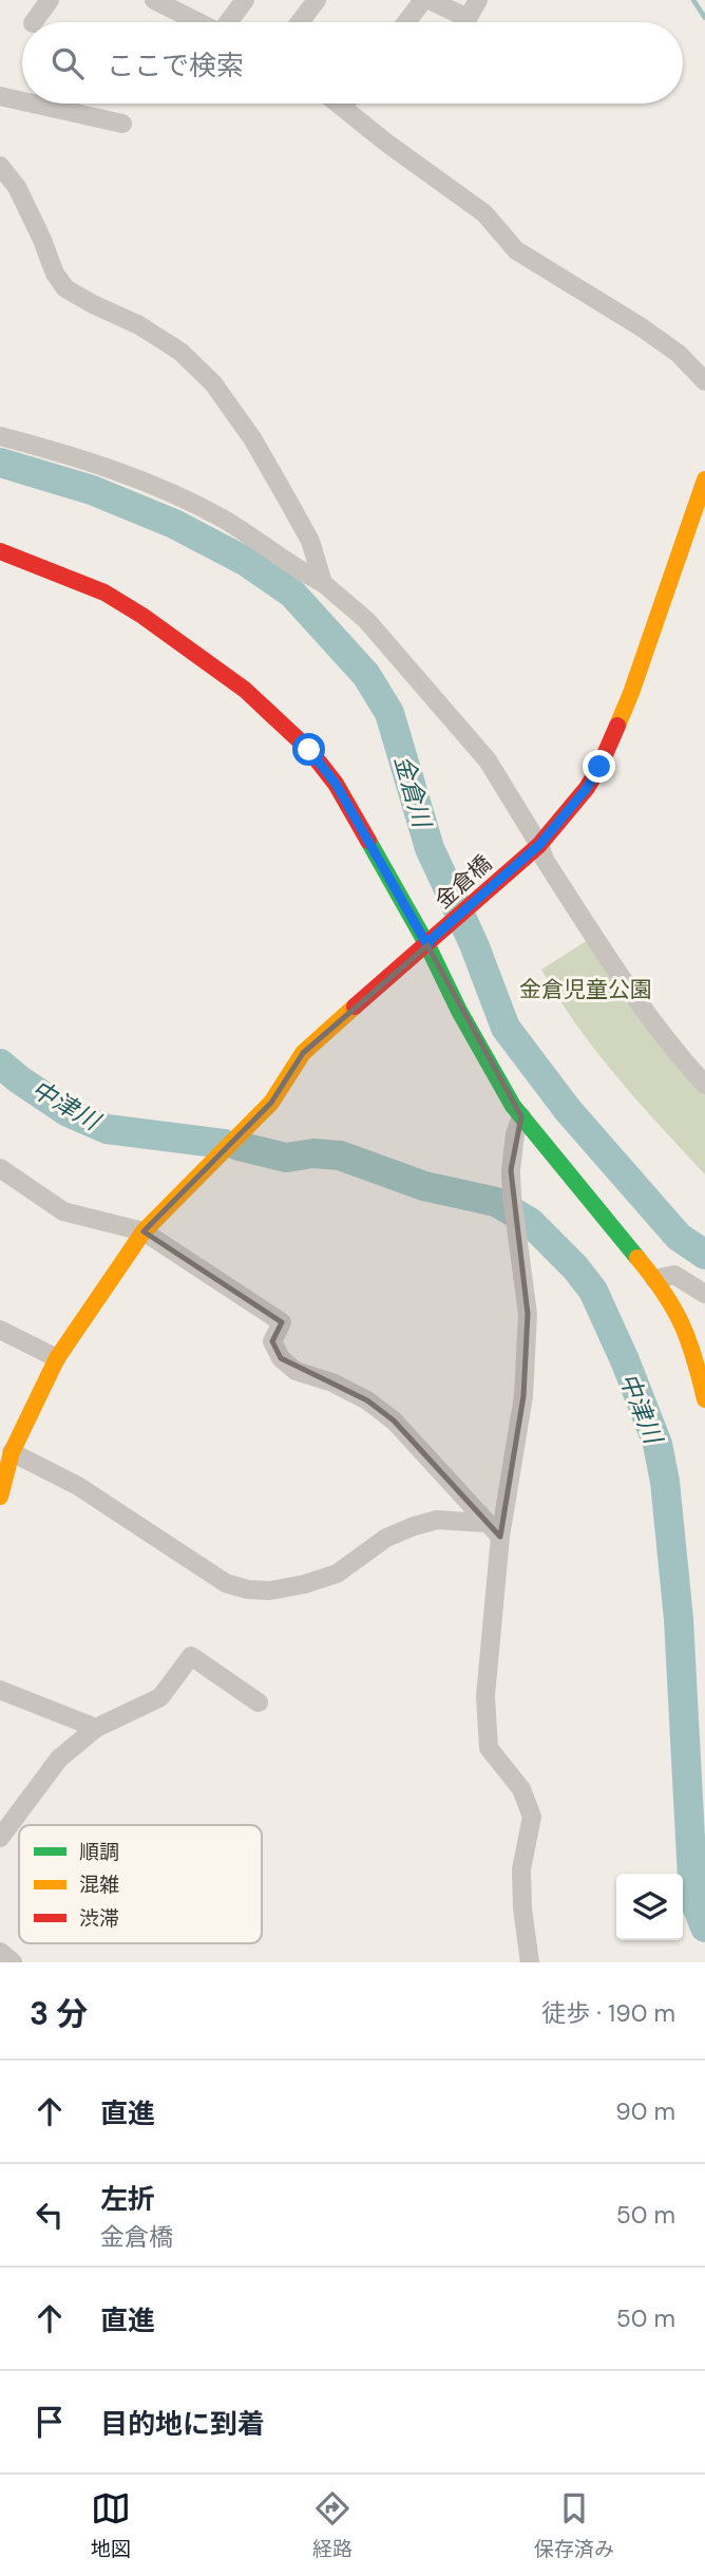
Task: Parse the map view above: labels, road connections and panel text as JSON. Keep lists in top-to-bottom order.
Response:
{
  "streets": {
    "street": ["金倉橋"]
  },
  "water": ["金倉川", "中津川"],
  "parks": ["金倉児童公園"],
  "legend": ["順調", "混雑", "渋滞"],
  "page": {
    "search": "ここで検索",
    "heading": ["3 分", "徒歩 · 190 m"],
    "list": [
      ["直進", "90 m"],
      ["左折", "金倉橋", "50 m"],
      ["直進", "50 m"],
      "目的地に到着"
    ],
    "nav": ["地図", "経路", "保存済み"]
  }
}
